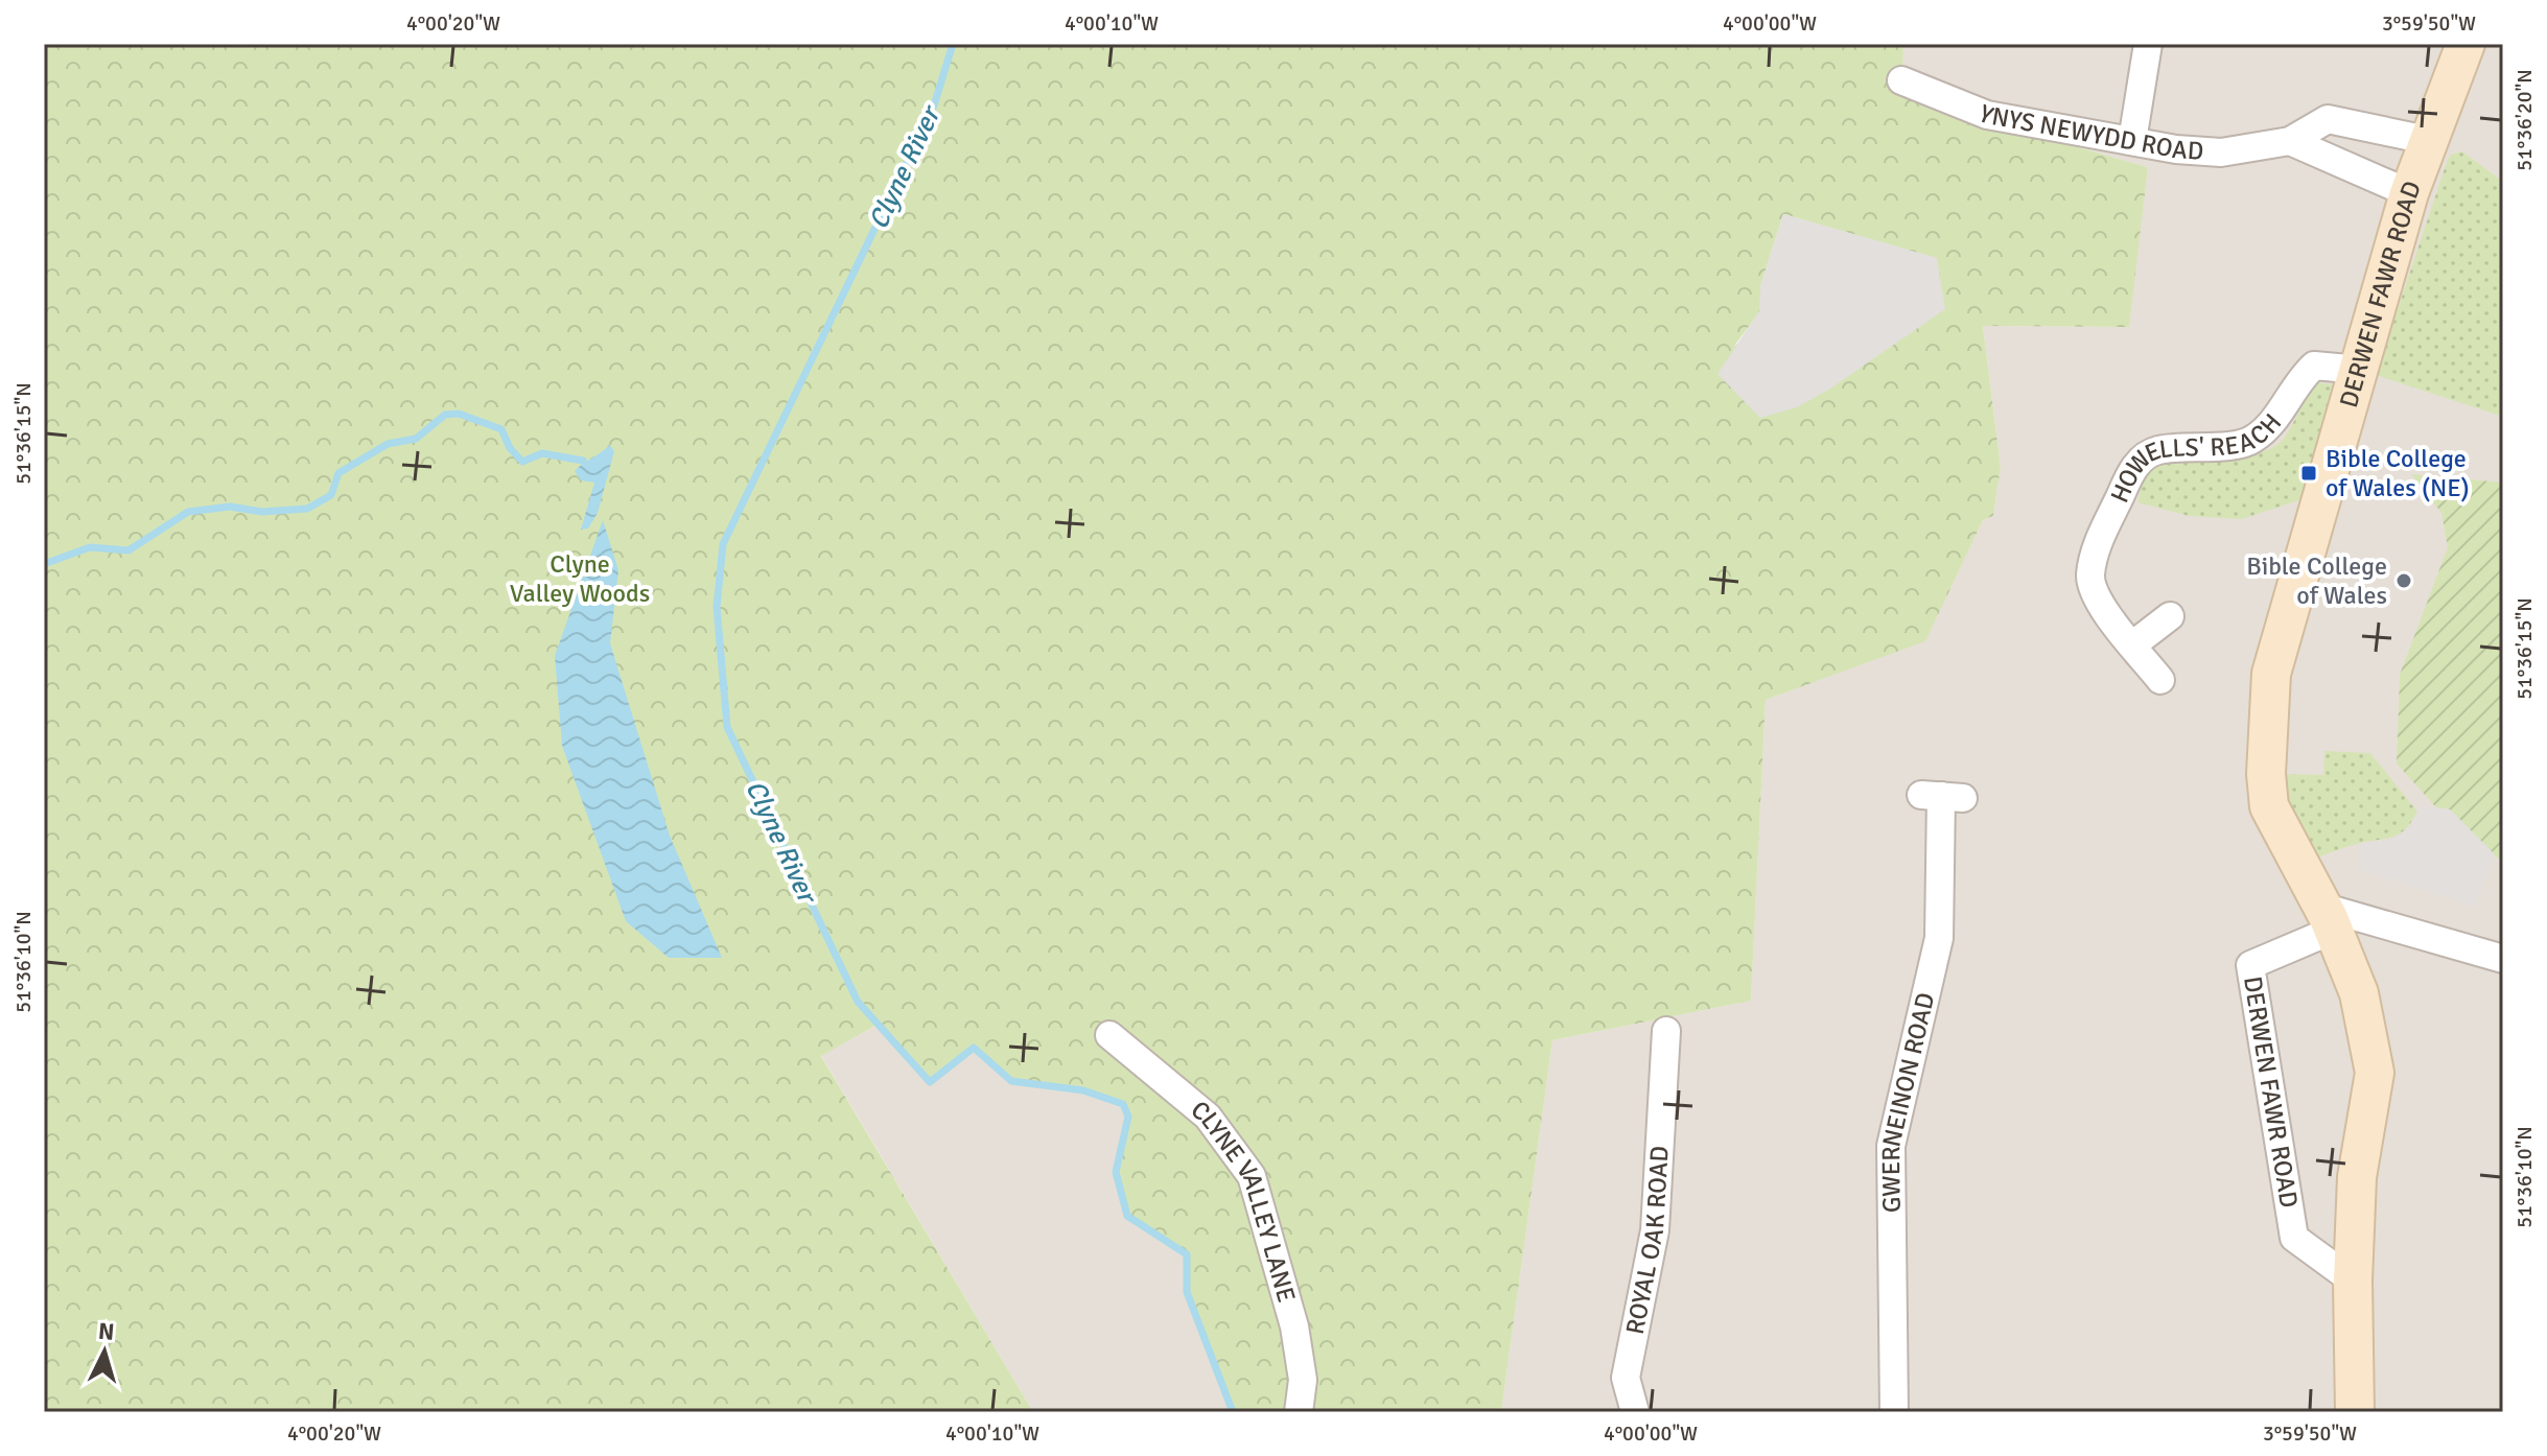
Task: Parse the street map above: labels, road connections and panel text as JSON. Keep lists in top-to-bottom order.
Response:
{
  "streets": {
    "main road": ["DERWEN FAWR ROAD"],
    "street": [
      "YNYS NEWYDD ROAD",
      "HOWELLS' REACH",
      "GWERNEINON ROAD",
      "CLYNE VALLEY LANE",
      "ROYAL OAK ROAD"
    ]
  },
  "crossings": [
    ["YNYS NEWYDD ROAD", "DERWEN FAWR ROAD"],
    ["DERWEN FAWR ROAD", "HOWELLS' REACH"]
  ],
  "water": ["Clyne River"],
  "parks": ["Clyne Valley Woods"],
  "places": {
    "transit": ["Bible College of Wales (NE)"],
    "other": ["Bible College of Wales"]
  },
  "north": "top",
  "coordinates": [
    "4°00'20\"W",
    "4°00'10\"W",
    "4°00'00\"W",
    "3°59'50\"W",
    "51°36'20\"N",
    "51°36'15\"N",
    "51°36'10\"N"
  ]
}
